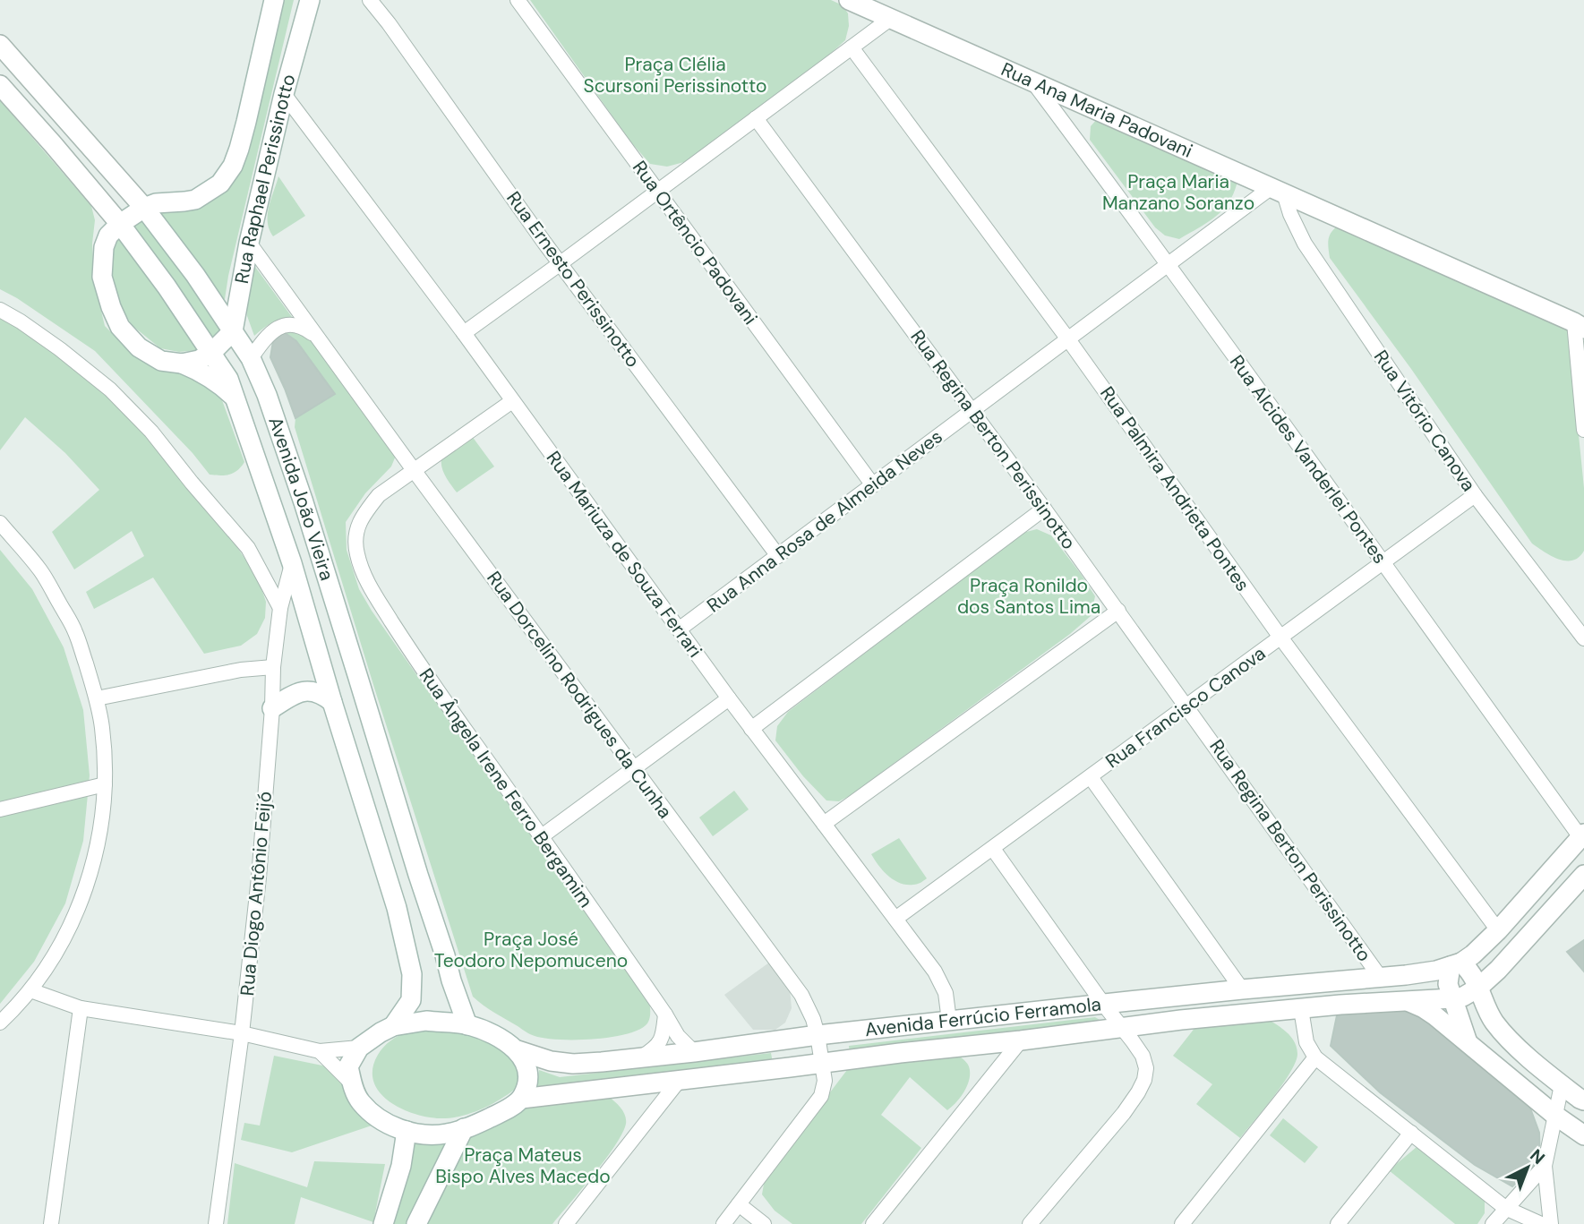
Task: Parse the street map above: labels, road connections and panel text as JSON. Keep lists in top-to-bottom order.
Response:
{
  "streets": {
    "street": [
      "Rua Ana Maria Padovani",
      "Rua Raphael Perissinotto",
      "Rua Ortêncio Padovani",
      "Rua Ernesto Perissinotto",
      "Rua Vitório Canova",
      "Rua Regina Berton Perissinotto",
      "Rua Alcides Vanderlei Pontes",
      "Rua Palmira Andrieta Pontes",
      "Avenida João Vieira",
      "Rua Anna Rosa de Almeida Neves",
      "Rua Mariuza de Souza Ferrari",
      "Rua Dorcelino Rodrigues da Cunha",
      "Rua Francisco Canova",
      "Rua Ângela Irene Ferro Bergamim",
      "Rua Diogo Antônio Feijó",
      "Avenida Ferrúcio Ferramola"
    ]
  },
  "crossings": [
    ["Rua Ana Maria Padovani", "Rua Vitório Canova"],
    ["Rua Ana Maria Padovani", "Rua Alcides Vanderlei Pontes"],
    ["Rua Ana Maria Padovani", "Rua Anna Rosa de Almeida Neves"],
    ["Rua Raphael Perissinotto", "Avenida João Vieira"],
    ["Rua Raphael Perissinotto", "Rua Mariuza de Souza Ferrari"],
    ["Rua Raphael Perissinotto", "Rua Dorcelino Rodrigues da Cunha"],
    ["Rua Ortêncio Padovani", "Rua Anna Rosa de Almeida Neves"],
    ["Rua Ernesto Perissinotto", "Rua Anna Rosa de Almeida Neves"],
    ["Rua Vitório Canova", "Rua Anna Rosa de Almeida Neves"],
    ["Rua Vitório Canova", "Rua Francisco Canova"],
    ["Rua Regina Berton Perissinotto", "Rua Anna Rosa de Almeida Neves"],
    ["Rua Regina Berton Perissinotto", "Rua Francisco Canova"],
    ["Rua Regina Berton Perissinotto", "Avenida Ferrúcio Ferramola"],
    ["Rua Alcides Vanderlei Pontes", "Rua Anna Rosa de Almeida Neves"],
    ["Rua Alcides Vanderlei Pontes", "Rua Francisco Canova"],
    ["Rua Palmira Andrieta Pontes", "Rua Anna Rosa de Almeida Neves"],
    ["Rua Palmira Andrieta Pontes", "Rua Francisco Canova"],
    ["Avenida João Vieira", "Rua Diogo Antônio Feijó"],
    ["Avenida João Vieira", "Avenida Ferrúcio Ferramola"],
    ["Rua Anna Rosa de Almeida Neves", "Rua Mariuza de Souza Ferrari"],
    ["Rua Mariuza de Souza Ferrari", "Rua Francisco Canova"],
    ["Rua Mariuza de Souza Ferrari", "Avenida Ferrúcio Ferramola"],
    ["Rua Dorcelino Rodrigues da Cunha", "Rua Ângela Irene Ferro Bergamim"],
    ["Rua Dorcelino Rodrigues da Cunha", "Avenida Ferrúcio Ferramola"],
    ["Rua Ângela Irene Ferro Bergamim", "Avenida Ferrúcio Ferramola"]
  ],
  "parks": [
    "Praça Clélia Scursoni Perissinotto",
    "Praça Maria Manzano Soranzo",
    "Praça Ronildo dos Santos Lima",
    "Praça José Teodoro Nepomuceno",
    "Praça Mateus Bispo Alves Macedo"
  ],
  "north": "top right"
}
